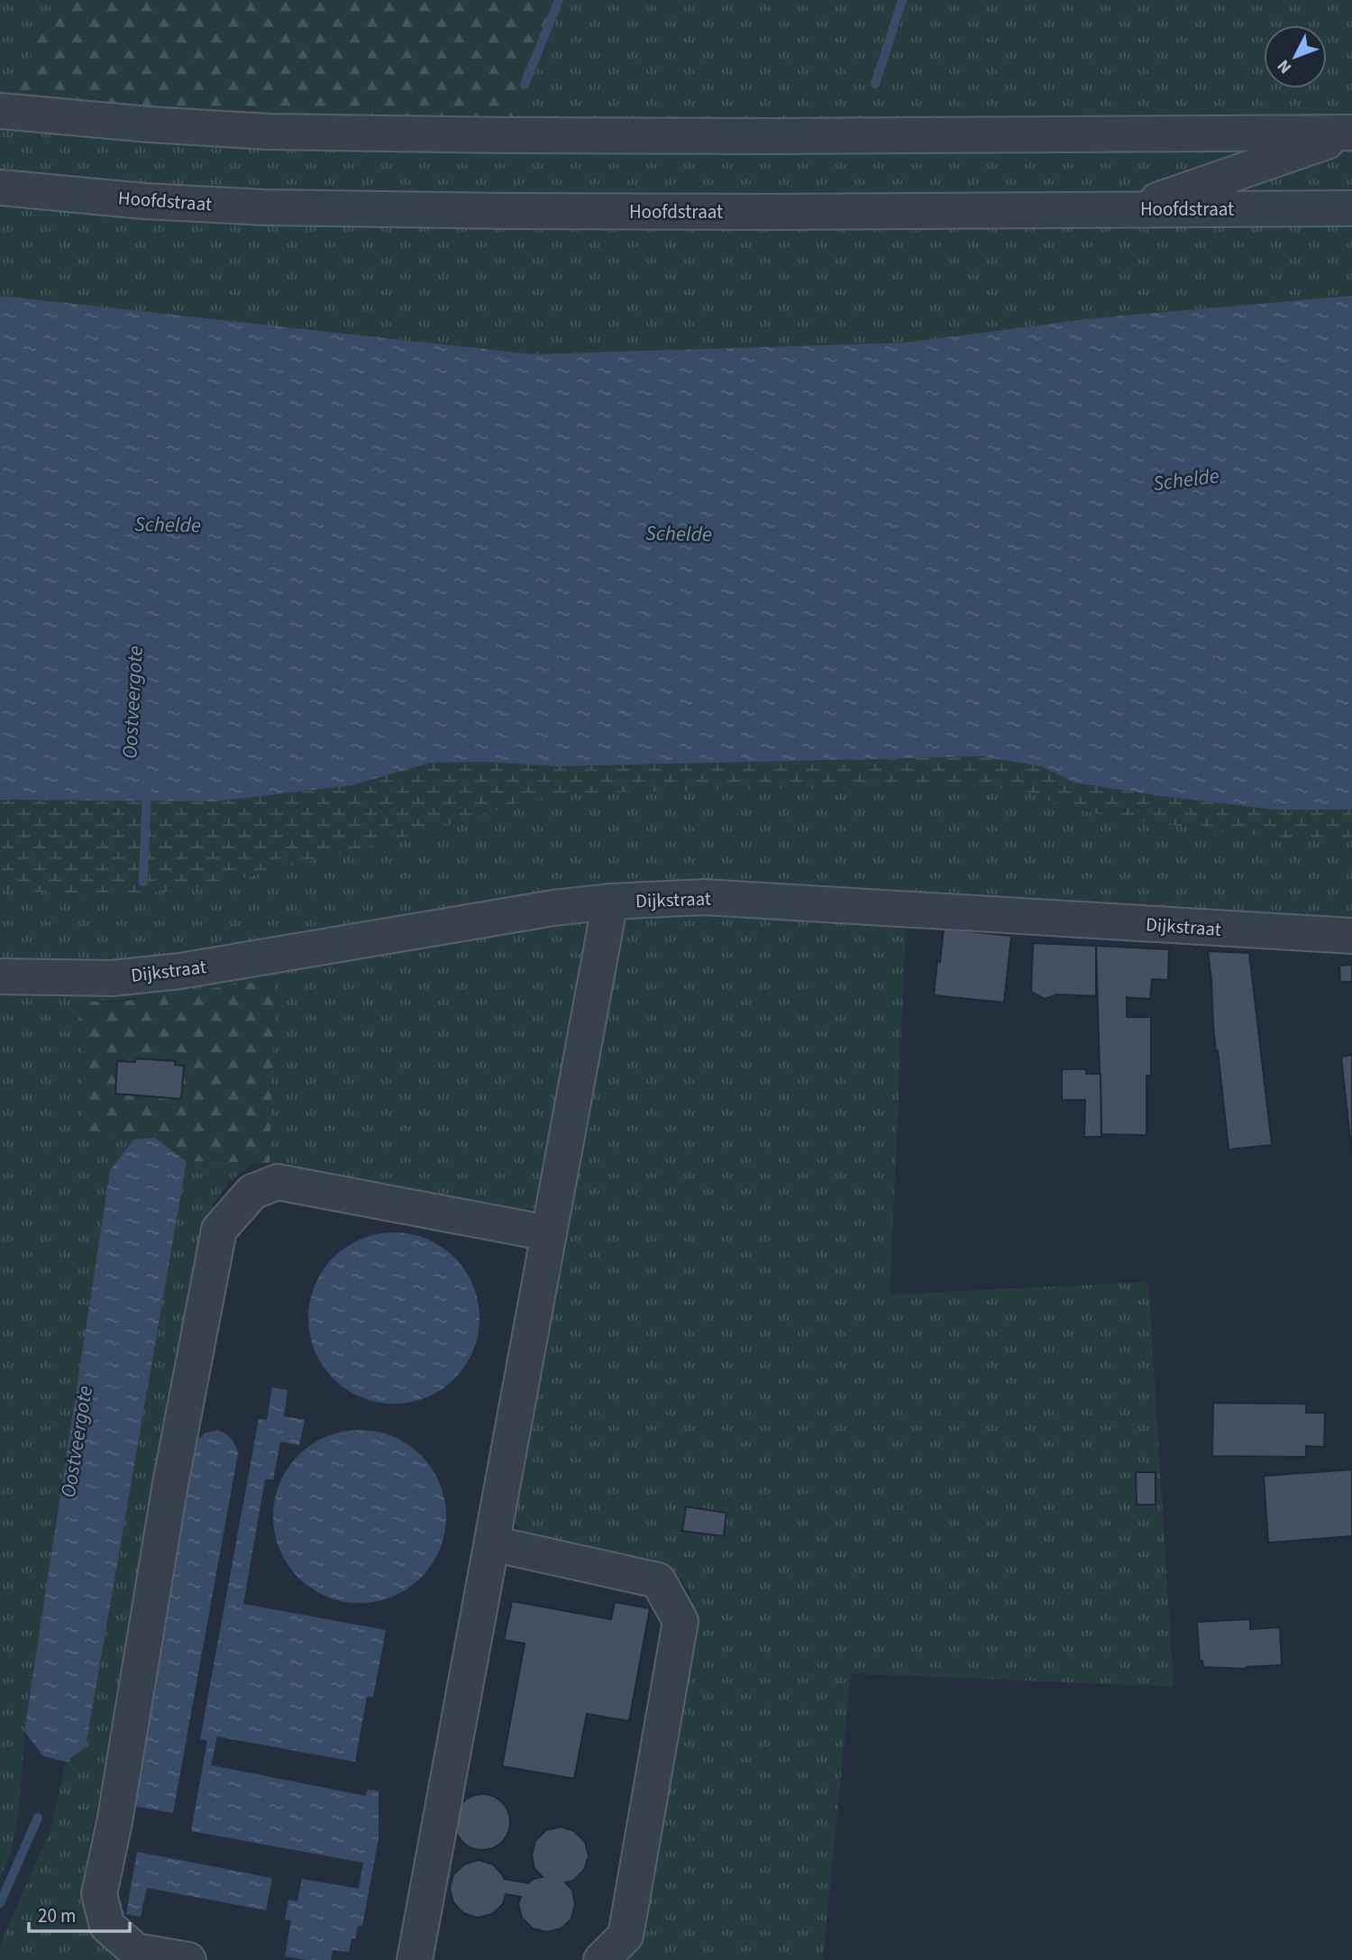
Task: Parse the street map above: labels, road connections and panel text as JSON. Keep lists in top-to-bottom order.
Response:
{
  "streets": {
    "street": ["Hoofdstraat", "Dijkstraat"]
  },
  "water": ["Schelde", "Oostveergote"],
  "scale_bar": "20 m",
  "north": "bottom left"
}
